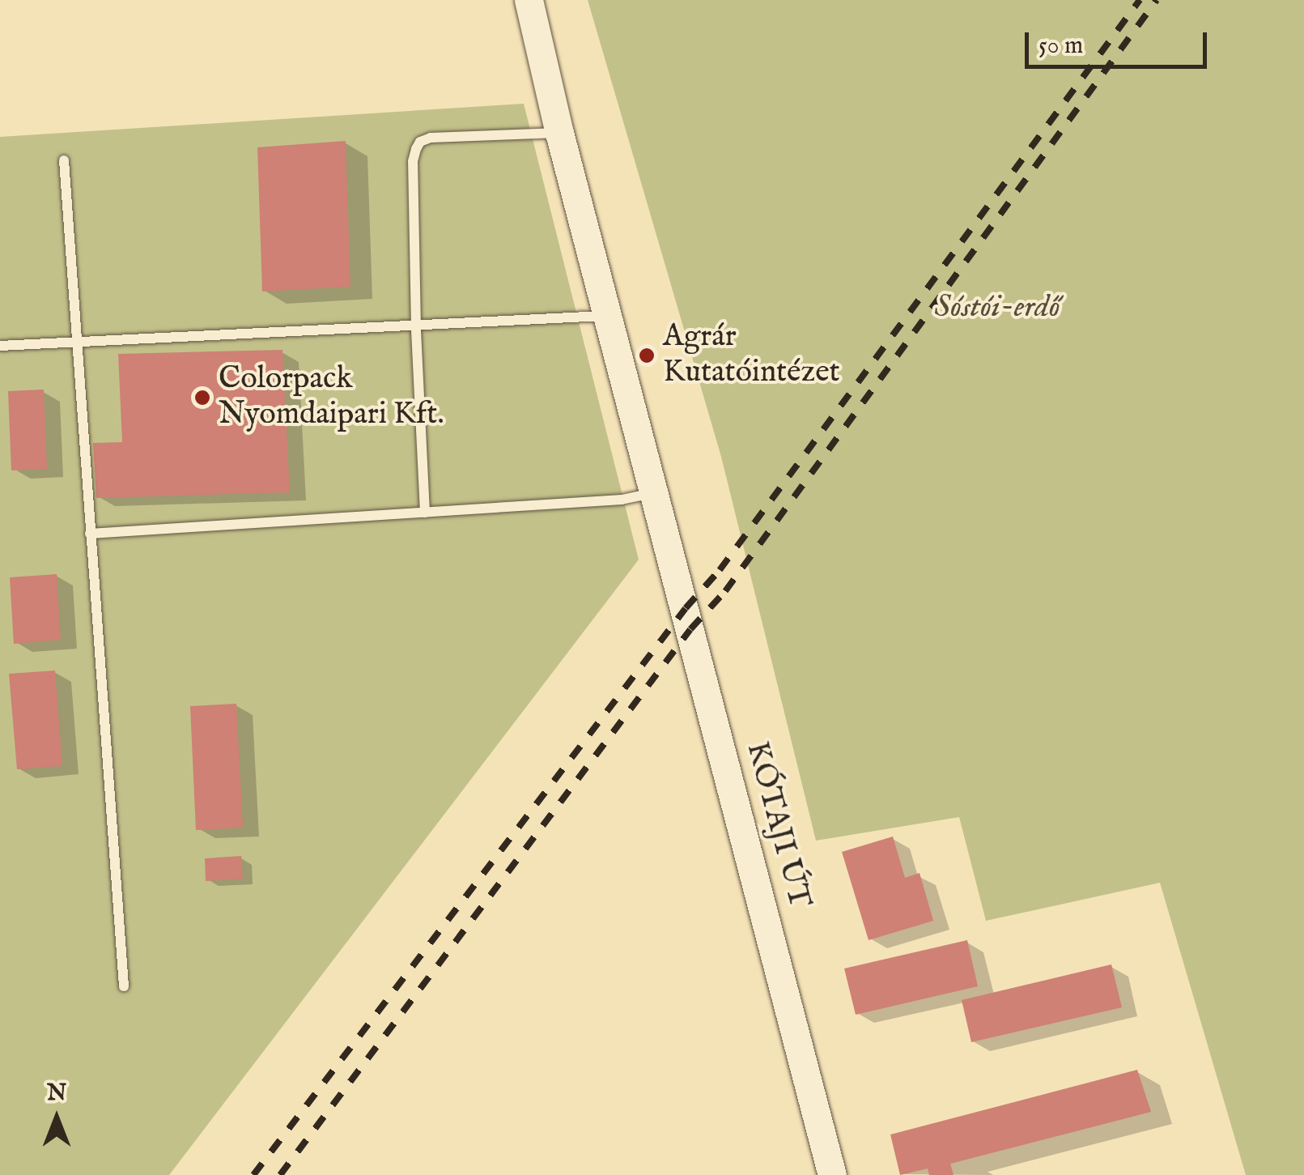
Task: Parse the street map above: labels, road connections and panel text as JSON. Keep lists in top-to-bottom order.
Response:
{
  "streets": {
    "main road": ["KÓTAJI ÚT"]
  },
  "parks": ["Sóstói-erdő"],
  "places": ["Agrár Kutatóintézet", "Colorpack Nyomdaipari Kft."],
  "scale_bar": "50 m",
  "north": "top"
}
